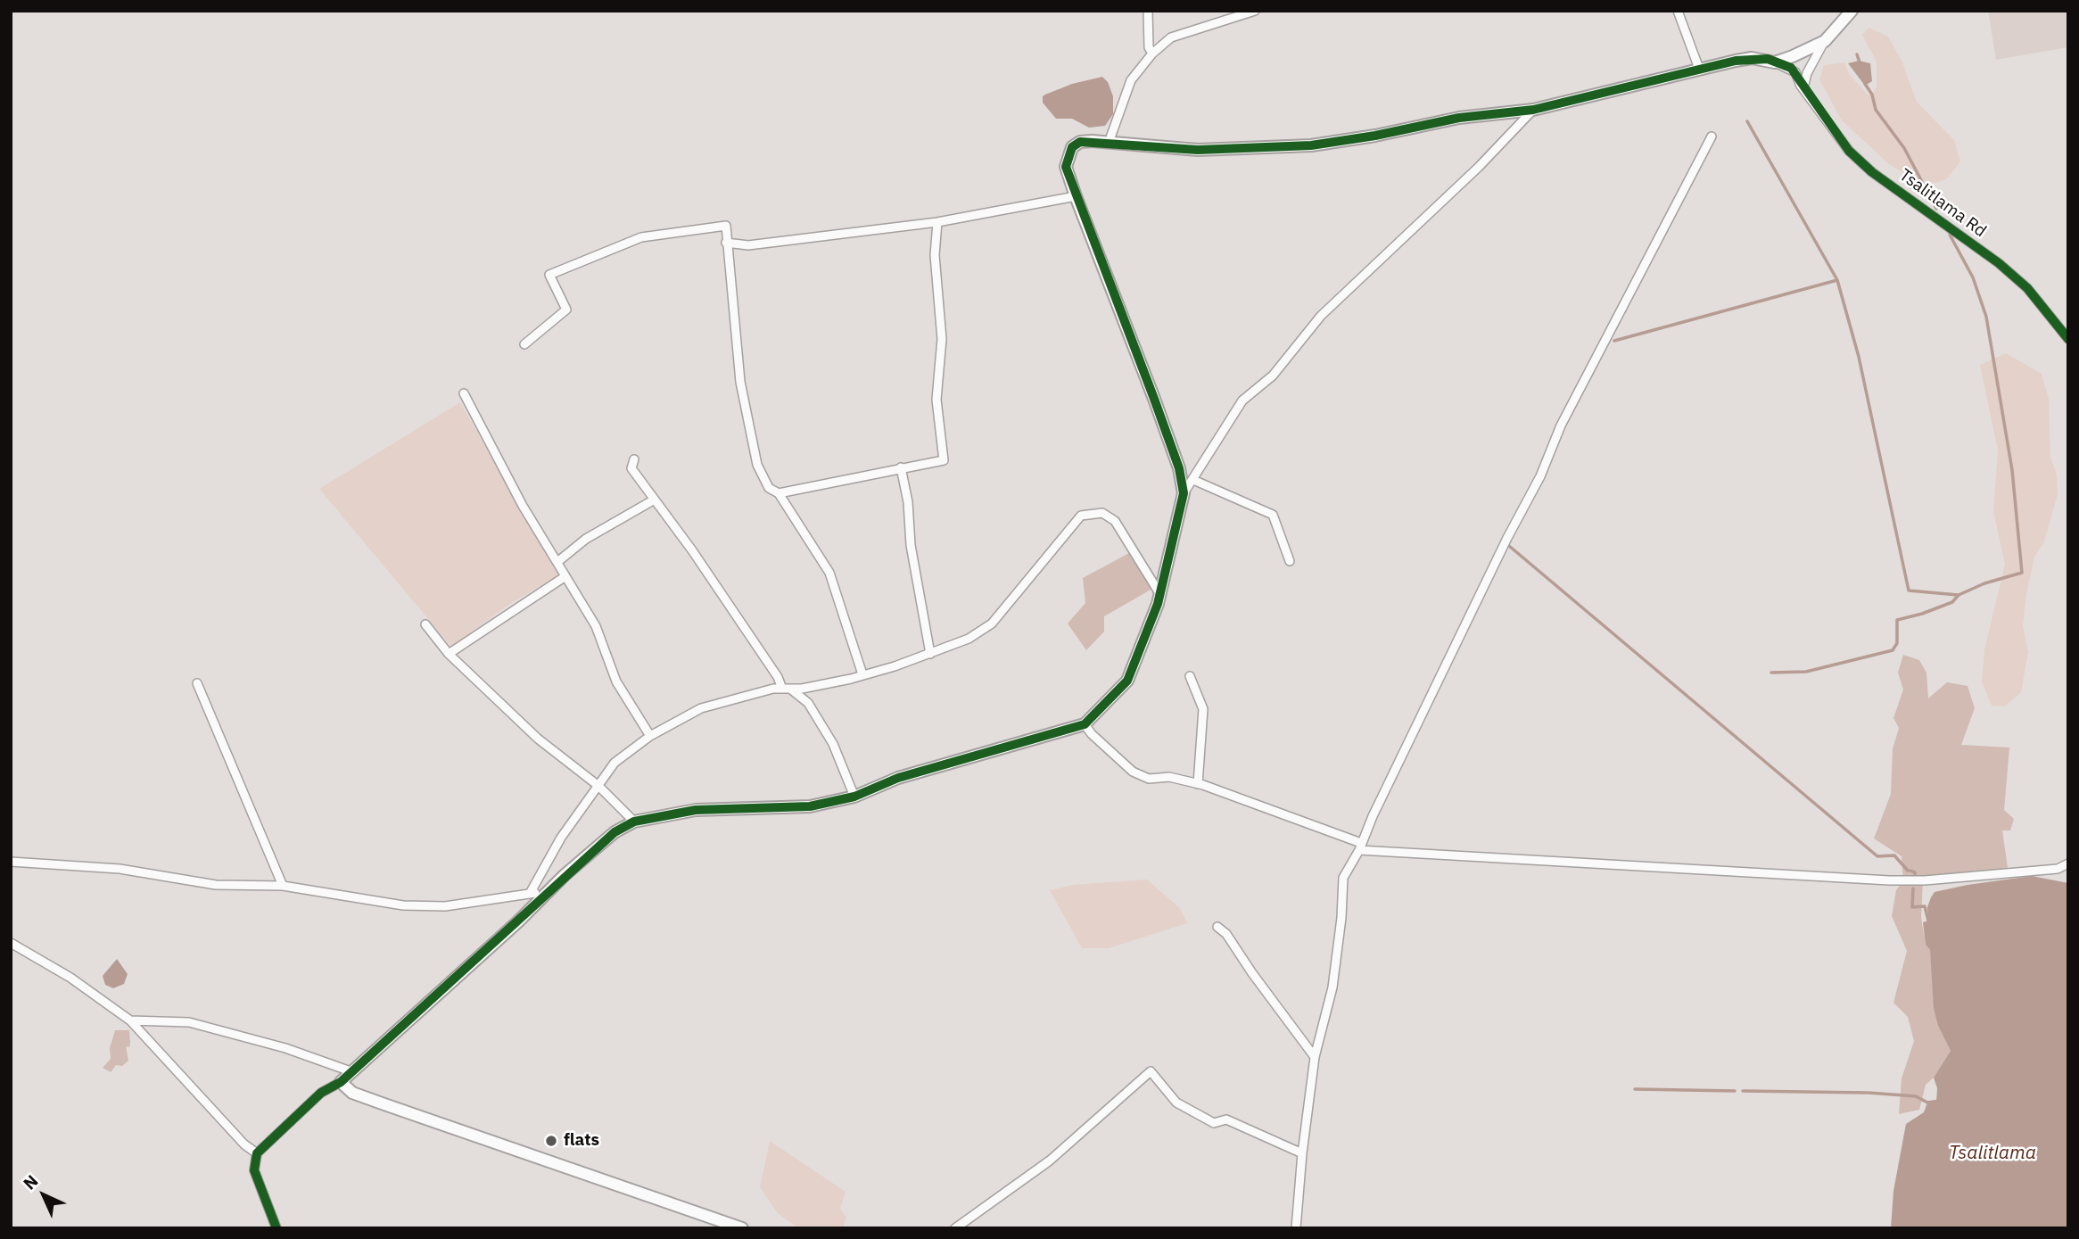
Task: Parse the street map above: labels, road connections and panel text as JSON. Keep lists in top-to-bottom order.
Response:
{
  "streets": {
    "street": ["Tsalitlama Rd"]
  },
  "water": ["Tsalitlama"],
  "places": ["flats"],
  "north": "top left"
}
